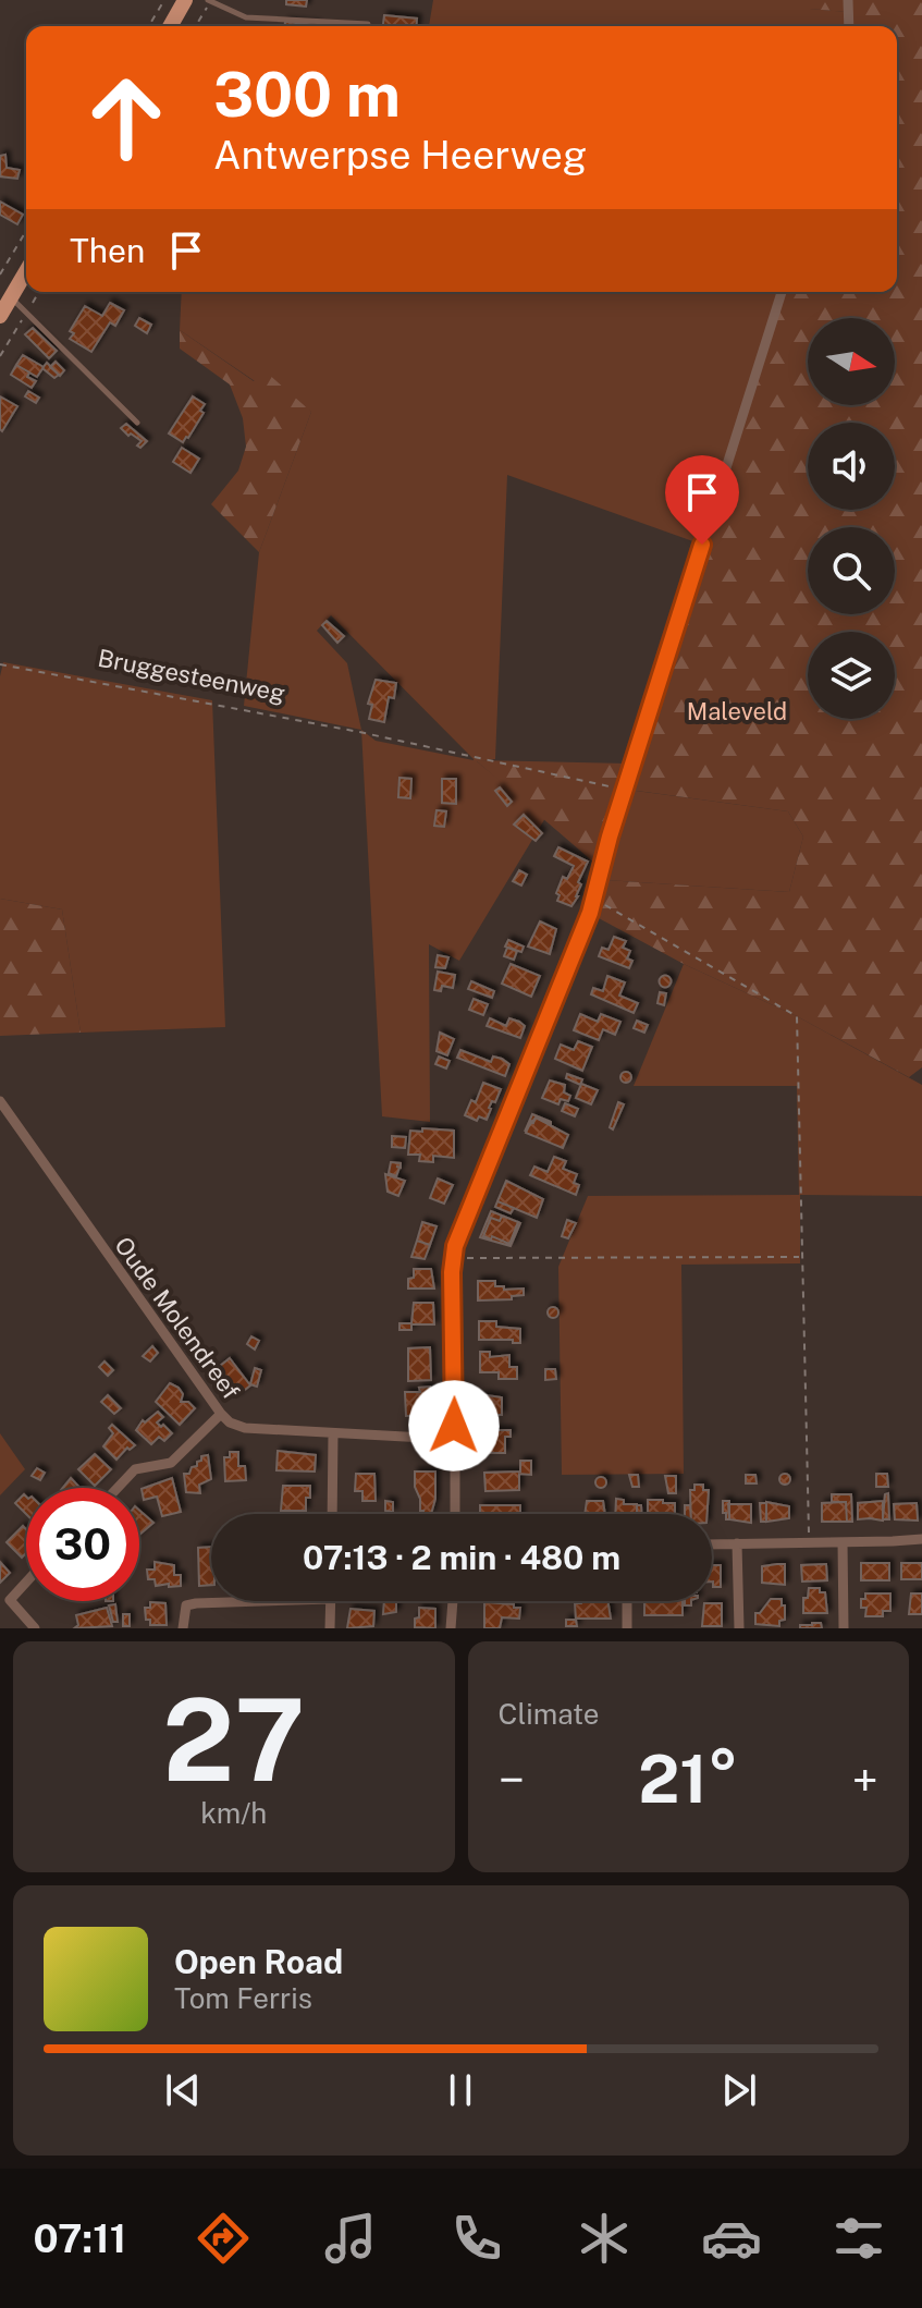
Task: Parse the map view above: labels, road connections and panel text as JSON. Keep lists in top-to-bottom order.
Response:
{
  "streets": {
    "street": ["Oude Molendreef"],
    "path": ["Bruggesteenweg"]
  },
  "parks": ["Maleveld"],
  "north": "right",
  "page": {
    "turn": ["300 m", "Antwerpse Heerweg"],
    "then": "Then",
    "limit": "30",
    "trip": "07:13 · 2 min · 480 m",
    "tile": [
      ["27", "km/h"],
      "Climate"
    ],
    "heat": ["−", "21°", "+"],
    "song": ["Open Road", "Tom Ferris"],
    "tabs": "07:11"
  }
}
